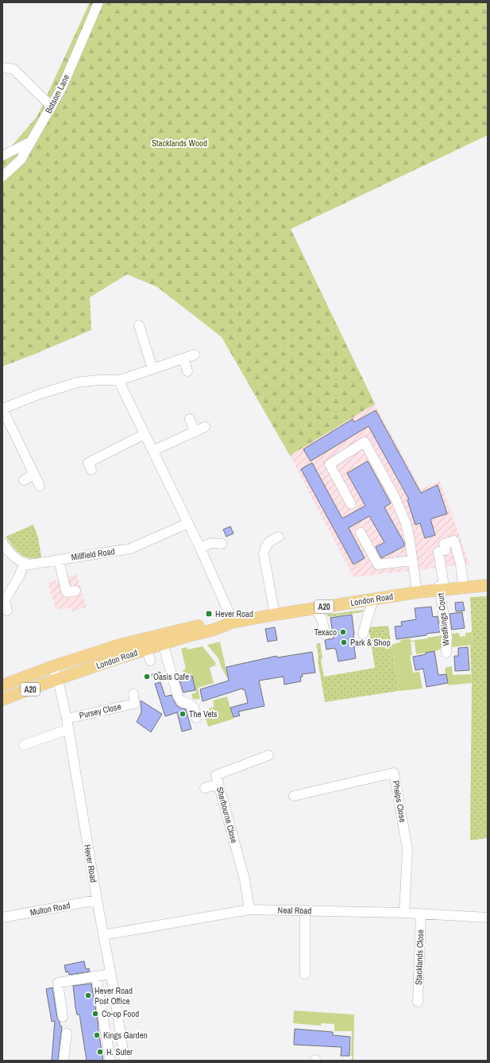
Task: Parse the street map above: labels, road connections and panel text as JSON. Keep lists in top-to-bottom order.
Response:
{
  "streets": {
    "main road": ["London Road", "A20"],
    "street": [
      "Botsom Lane",
      "Millfield Road",
      "Westkings Court",
      "Pursey Close",
      "Phelps Close",
      "Sherbourne Close",
      "Hever Road",
      "Multon Road",
      "Neal Road",
      "Stacklands Close"
    ]
  },
  "crossings": [
    ["London Road", "Westkings Court"],
    ["London Road", "Hever Road"],
    ["Pursey Close", "Hever Road"],
    ["Phelps Close", "Neal Road"],
    ["Sherbourne Close", "Neal Road"],
    ["Hever Road", "Multon Road"],
    ["Hever Road", "Neal Road"],
    ["Neal Road", "Stacklands Close"]
  ],
  "parks": ["Stacklands Wood"],
  "places": {
    "transit": ["Hever Road"],
    "other": [
      "Texaco",
      "Park & Shop",
      "Oasis Cafe",
      "The Vets",
      "Hever Road Post Office",
      "Co-op Food",
      "Kings Garden",
      "H. Suter"
    ]
  }
}
